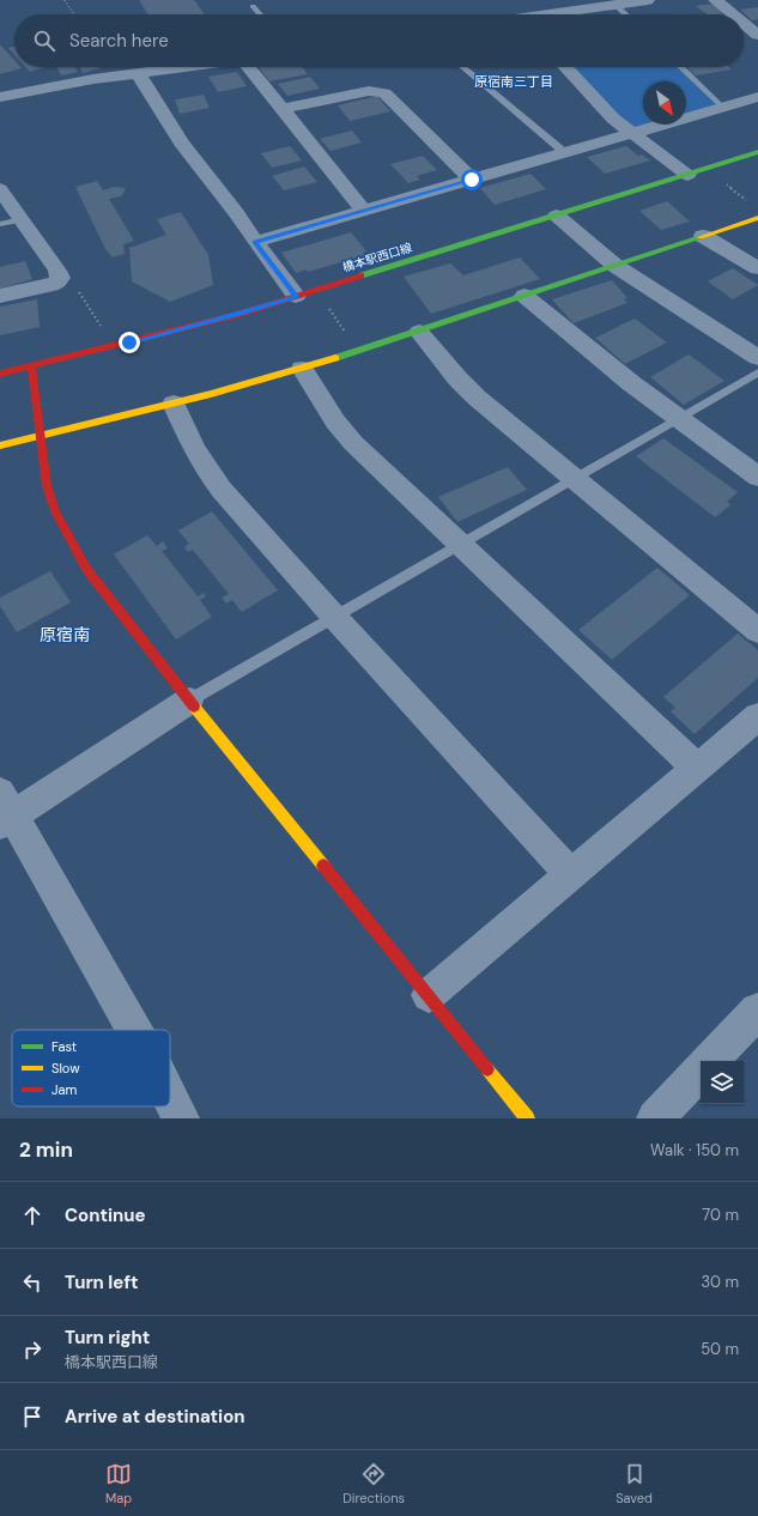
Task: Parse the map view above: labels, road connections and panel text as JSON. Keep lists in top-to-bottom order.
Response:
{
  "streets": {
    "street": ["橋本駅西口線"]
  },
  "districts": ["原宿南三丁目", "原宿南"],
  "legend": ["Fast", "Slow", "Jam"],
  "north": "bottom right",
  "page": {
    "search": "Search here",
    "heading": ["2 min", "Walk · 150 m"],
    "list": [
      ["Continue", "70 m"],
      ["Turn left", "30 m"],
      ["Turn right", "橋本駅西口線", "50 m"],
      "Arrive at destination"
    ],
    "nav": ["Map", "Directions", "Saved"]
  }
}
